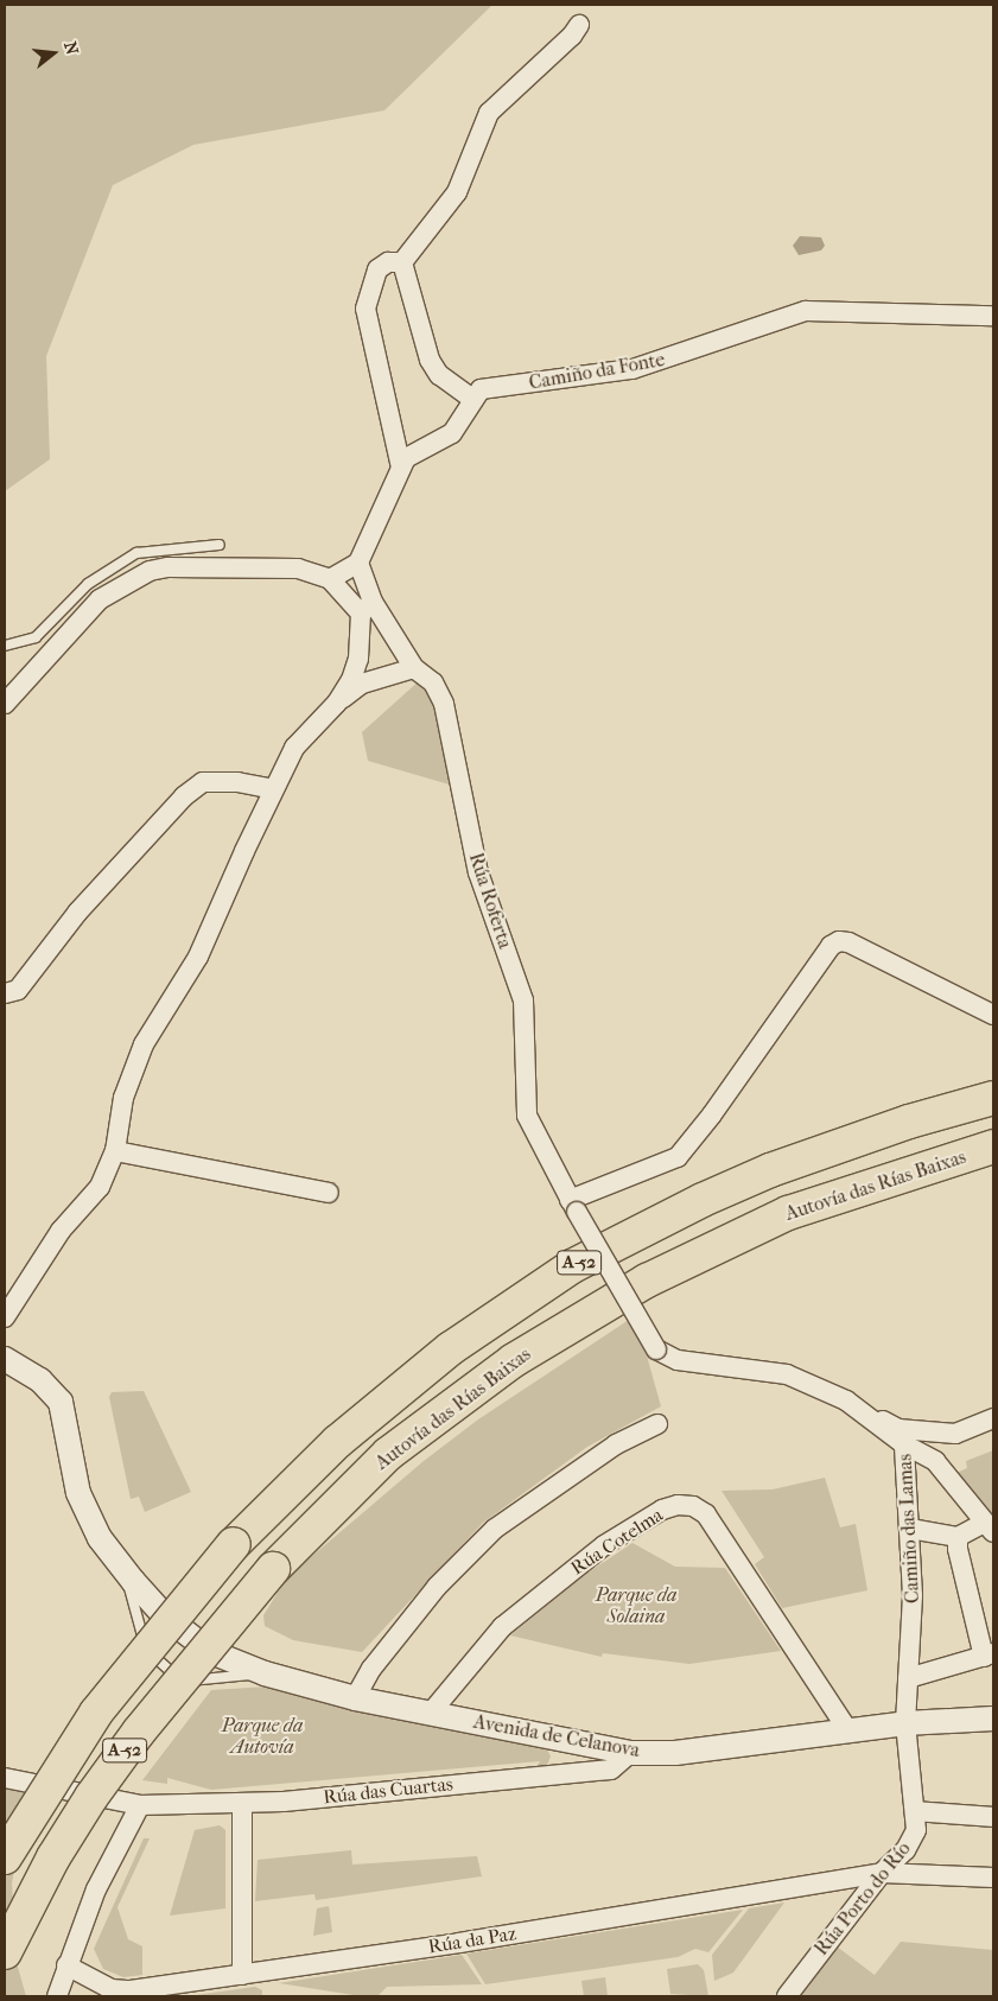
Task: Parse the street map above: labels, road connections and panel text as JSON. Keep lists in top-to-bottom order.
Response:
{
  "streets": {
    "highway": ["Autovía das Rías Baixas", "A-52"],
    "street": [
      "Camiño da Fonte",
      "Rúa Roferta",
      "Camiño das Lamas",
      "Rúa Cotelma",
      "Avenida de Celanova",
      "Rúa das Cuartas",
      "Rúa Porto do Río",
      "Rúa da Paz"
    ]
  },
  "crossings": [
    ["Rúa Roferta", "Camiño das Lamas"],
    ["Camiño das Lamas", "Avenida de Celanova"],
    ["Camiño das Lamas", "Rúa Porto do Río"],
    ["Rúa Cotelma", "Avenida de Celanova"],
    ["Avenida de Celanova", "Rúa das Cuartas"],
    ["Avenida de Celanova", "Rúa Porto do Río"],
    ["Rúa Porto do Río", "Rúa da Paz"]
  ],
  "parks": ["Parque da Solaina", "Parque da Autovía"],
  "north": "right"
}
